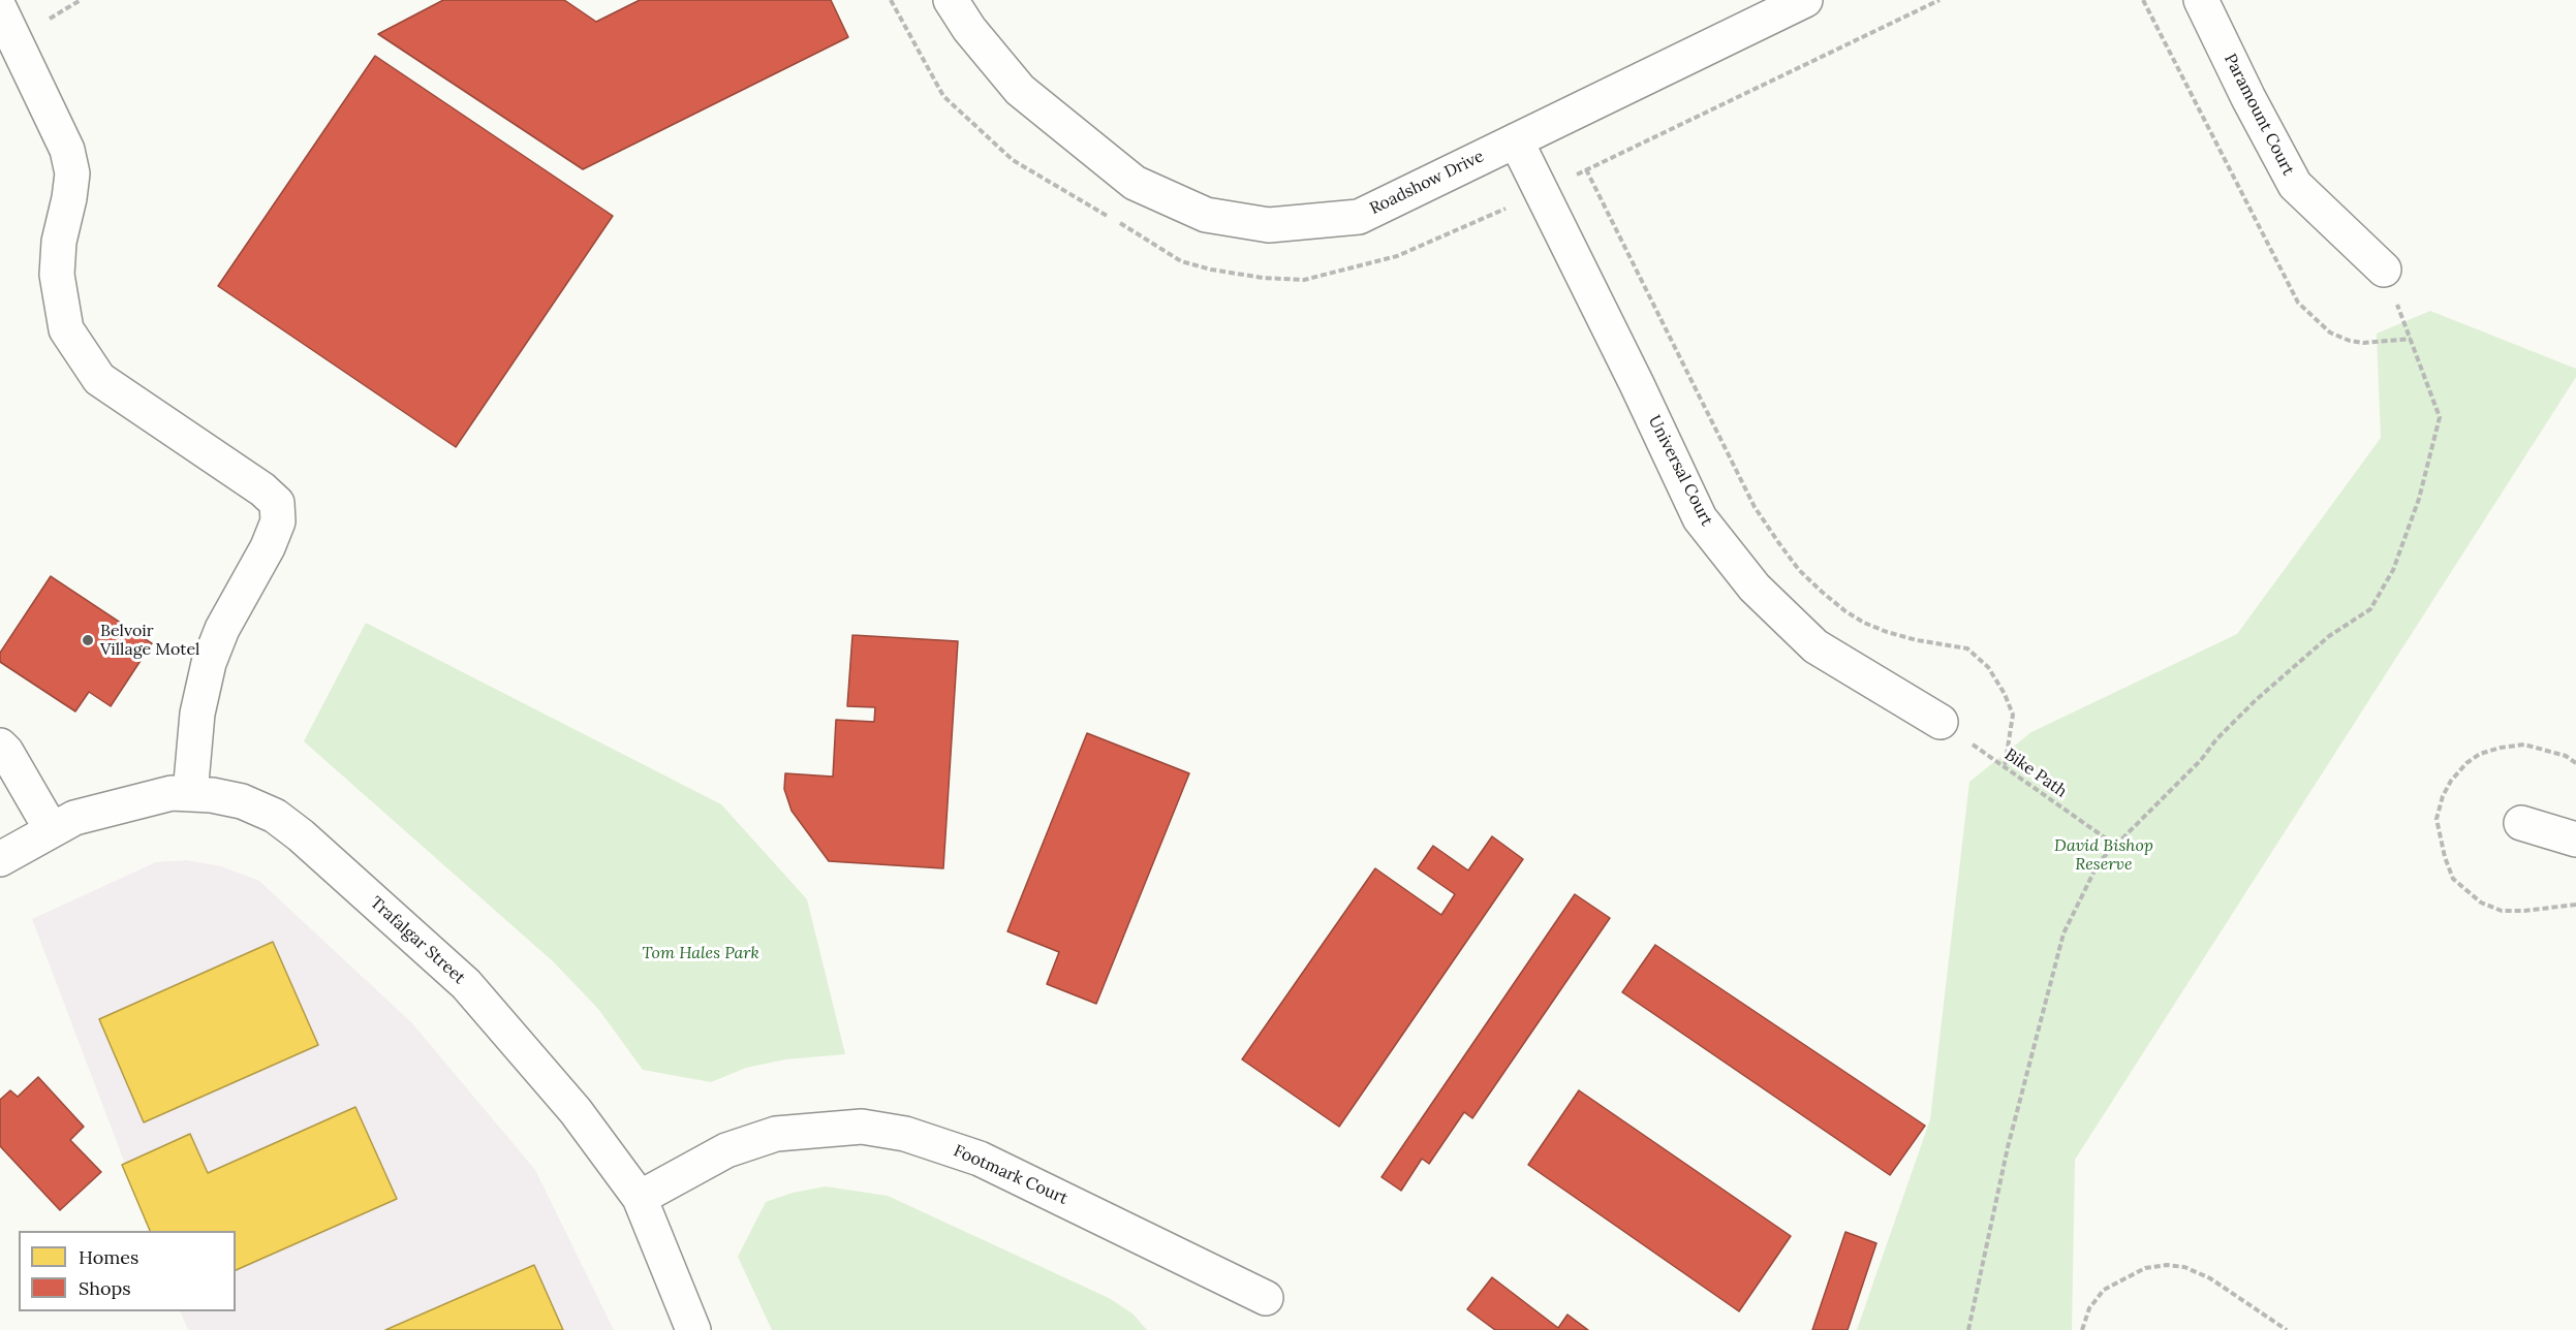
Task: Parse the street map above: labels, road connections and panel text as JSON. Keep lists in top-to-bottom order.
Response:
{
  "streets": {
    "street": [
      "Paramount Court",
      "Roadshow Drive",
      "Universal Court",
      "Trafalgar Street",
      "Footmark Court"
    ],
    "path": ["Bike Path"]
  },
  "crossings": [
    ["Roadshow Drive", "Universal Court"],
    ["Universal Court", "Bike Path"],
    ["Trafalgar Street", "Footmark Court"]
  ],
  "parks": ["David Bishop Reserve", "Tom Hales Park"],
  "places": ["Belvoir Village Motel"],
  "legend": ["Homes", "Shops"]
}
